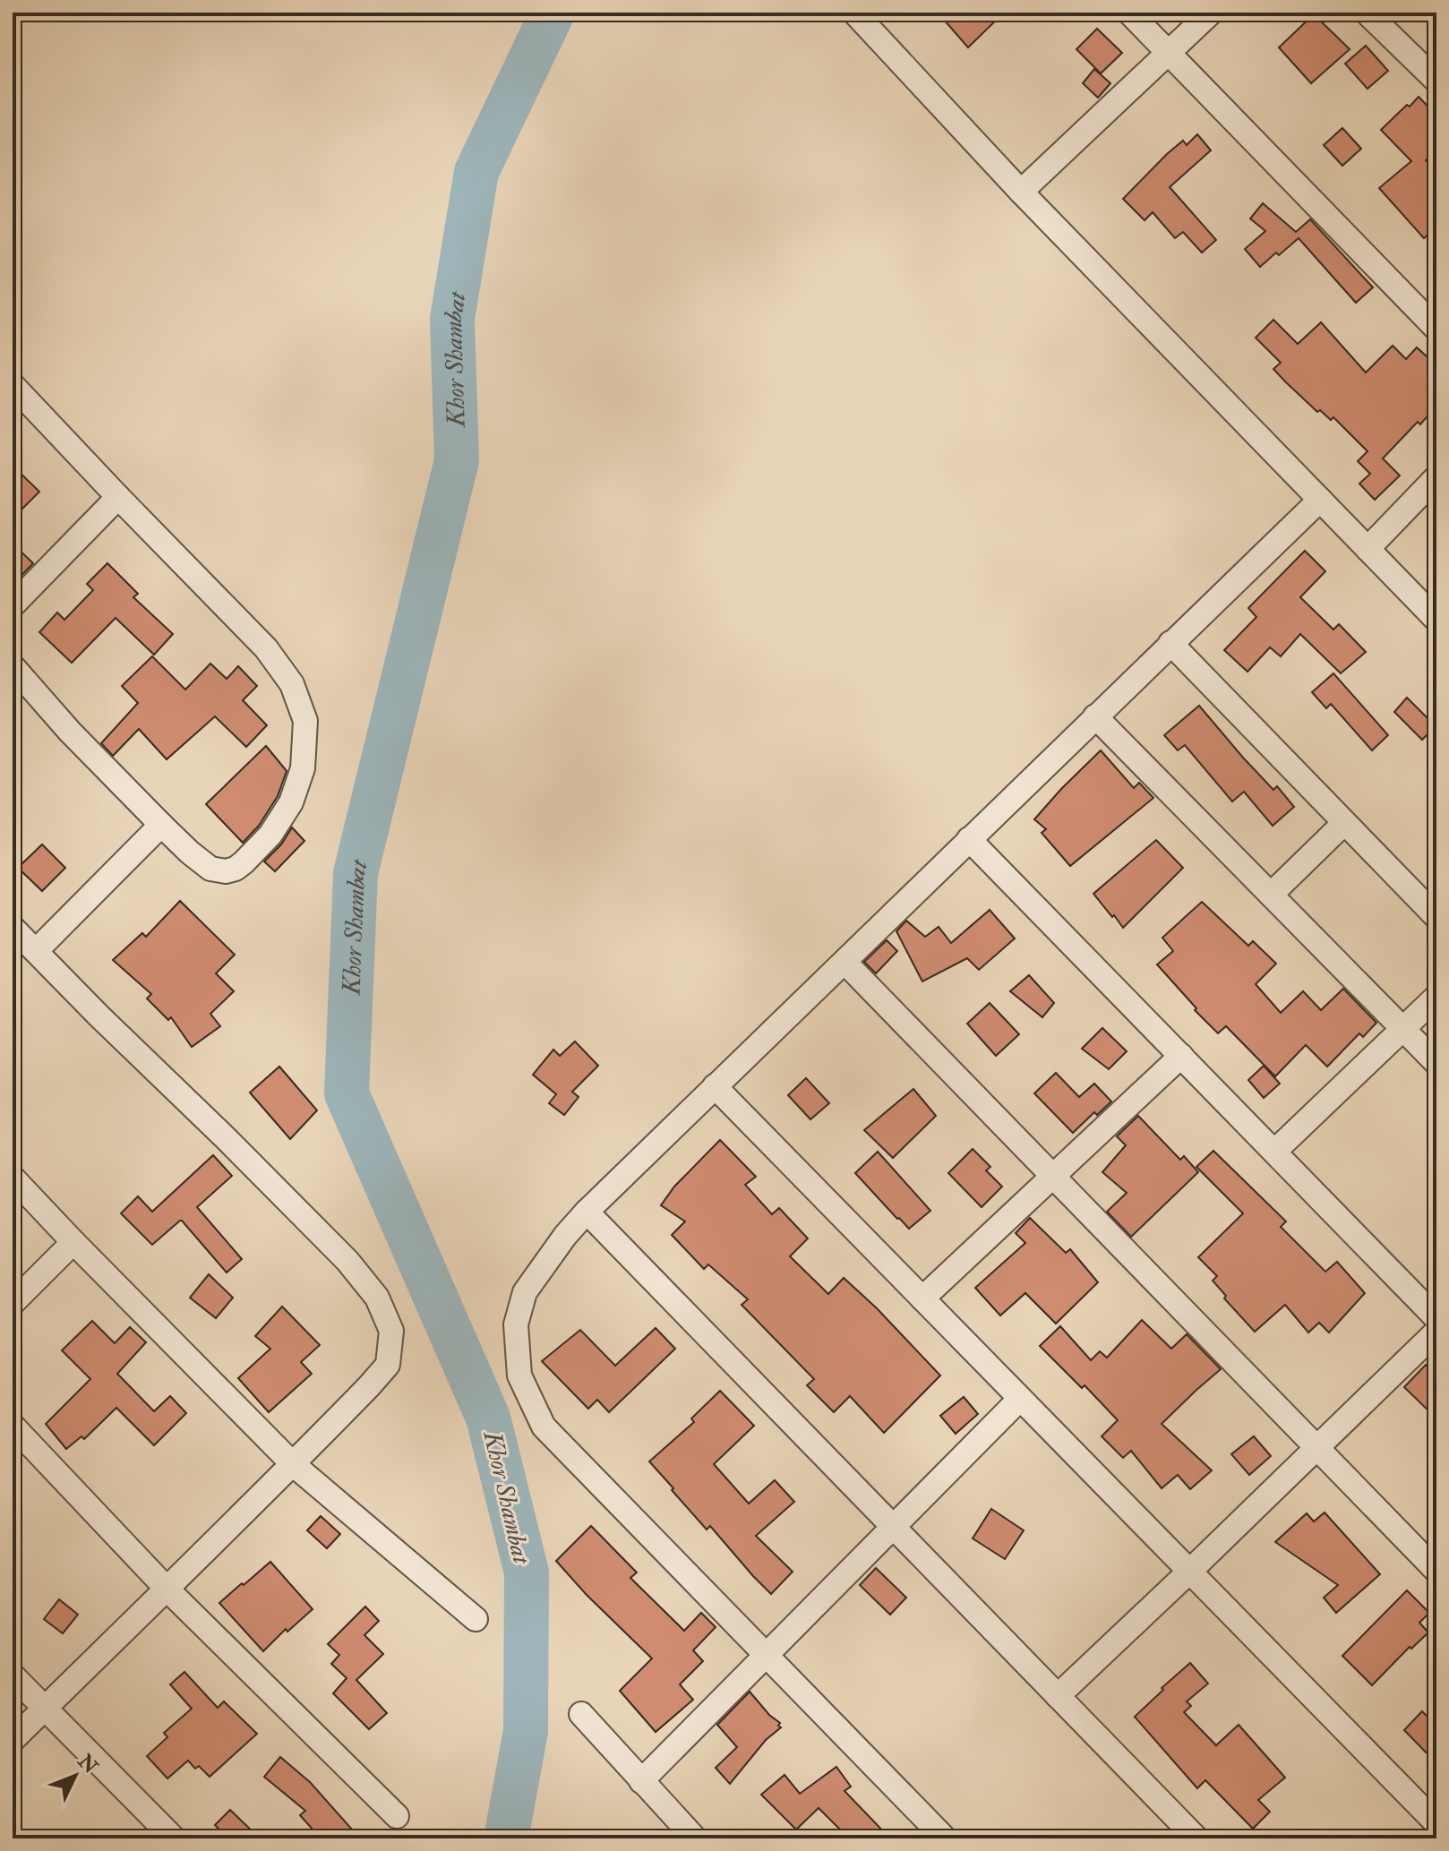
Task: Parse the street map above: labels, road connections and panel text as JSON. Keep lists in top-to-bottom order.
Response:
{
  "water": ["Khor Shambat"],
  "north": "top right"
}
